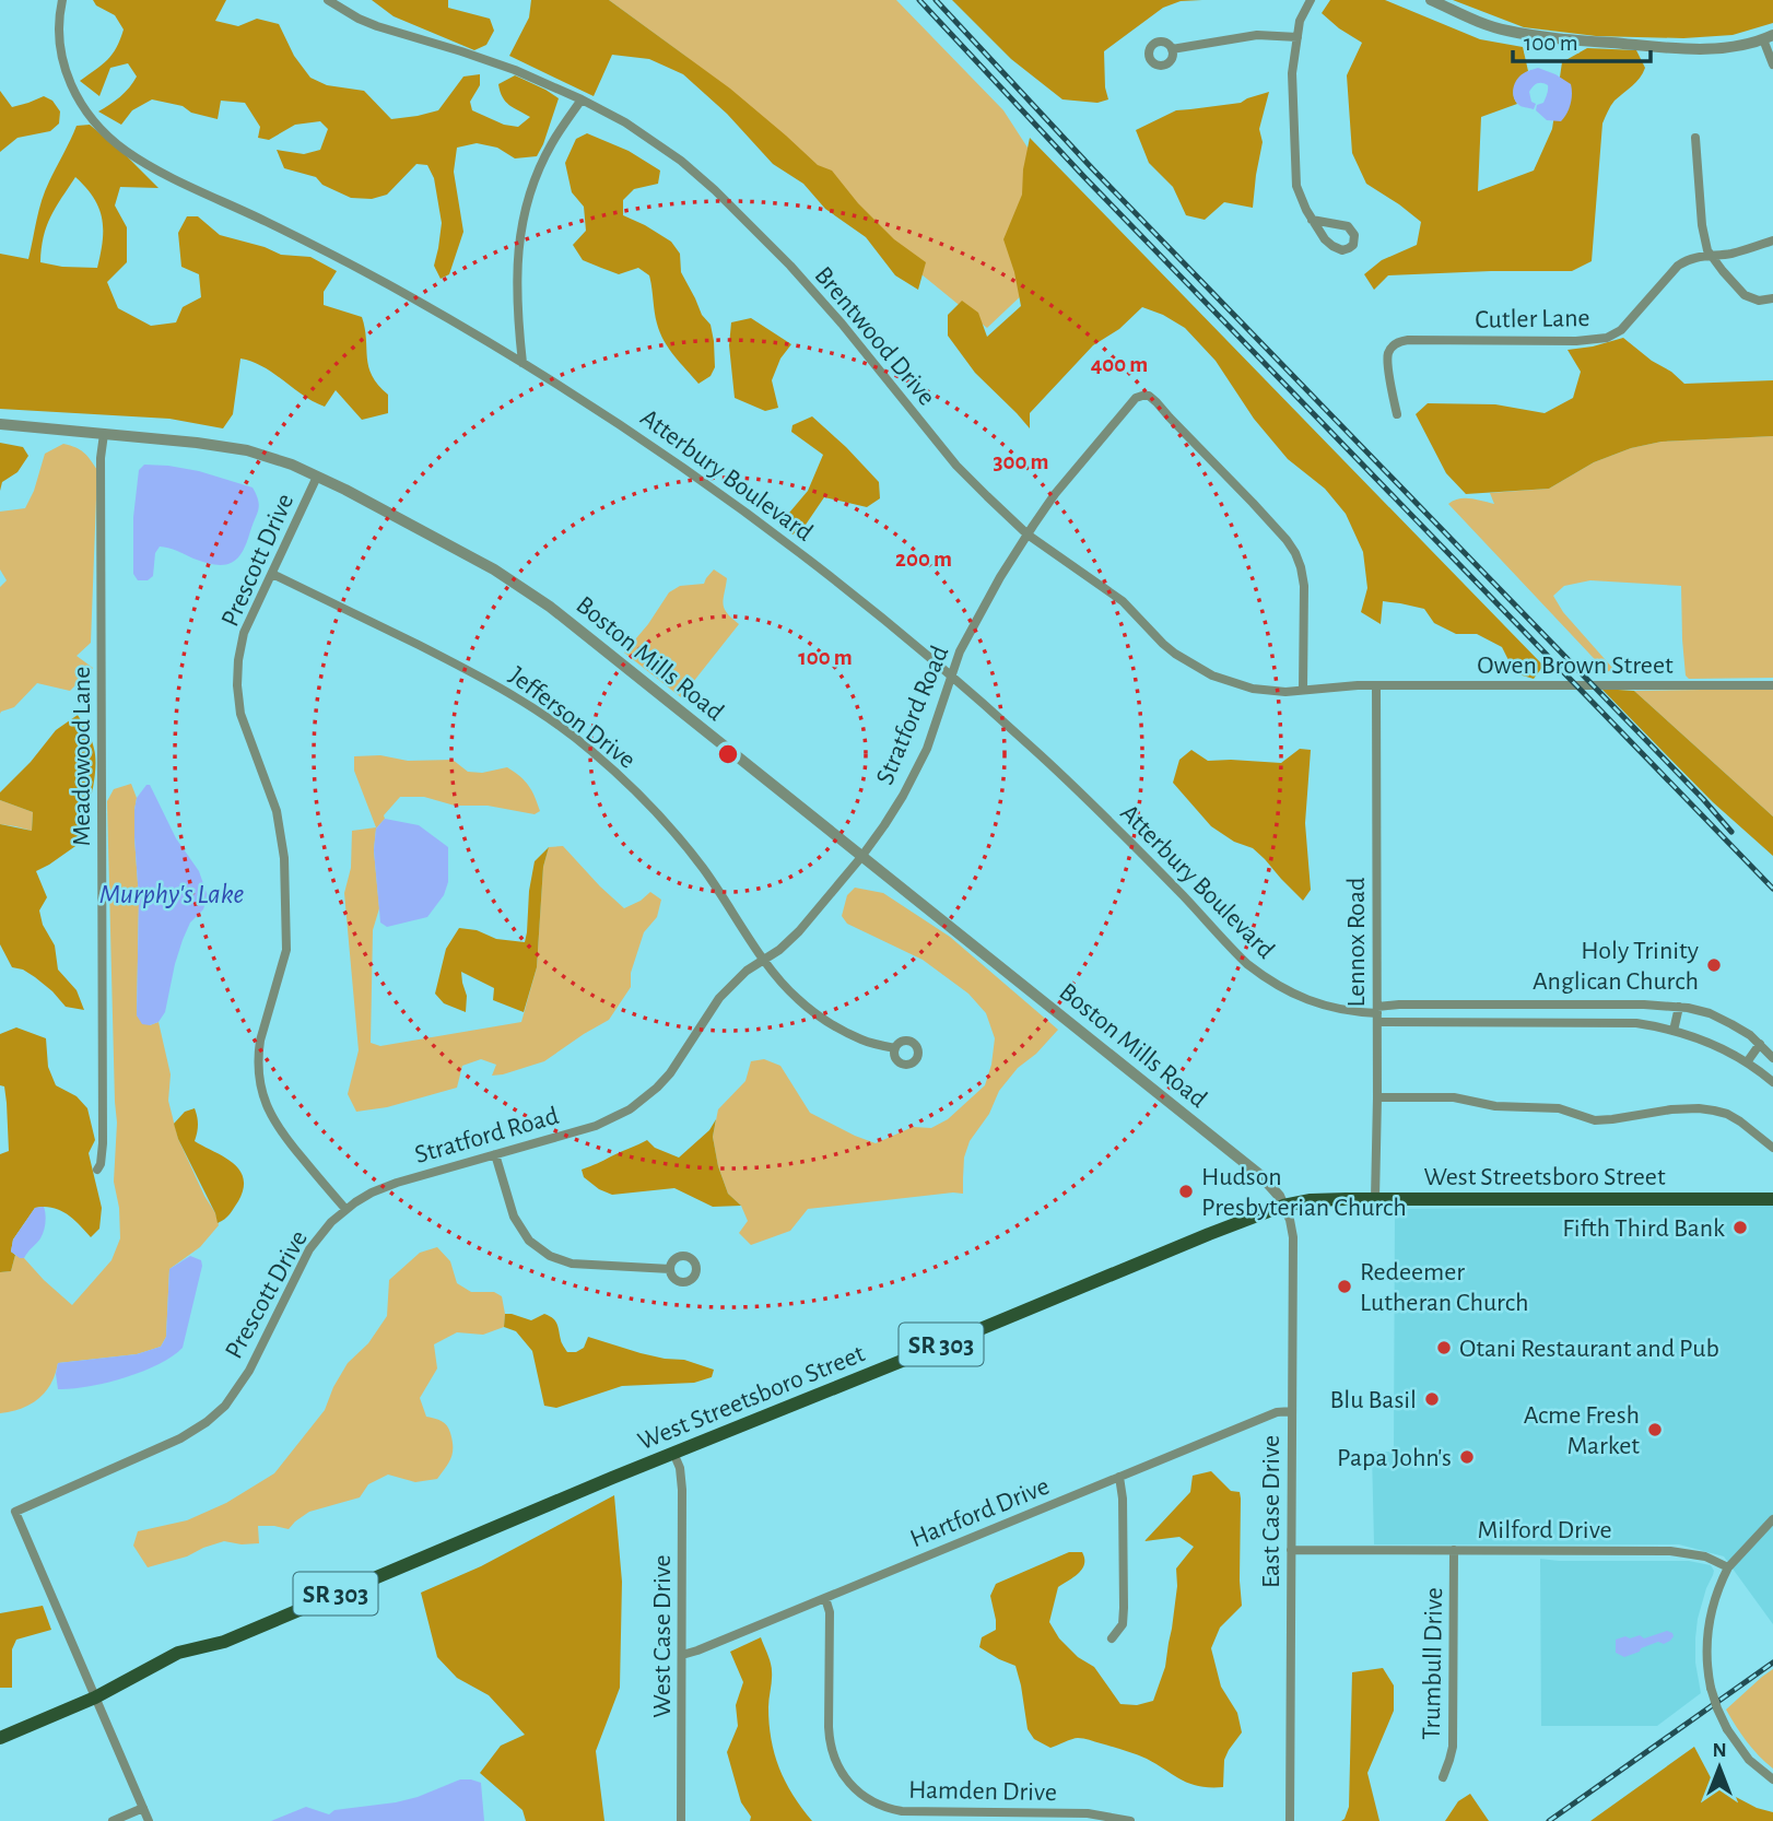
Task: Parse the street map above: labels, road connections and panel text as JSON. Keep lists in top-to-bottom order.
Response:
{
  "streets": {
    "main road": ["West Streetsboro Street", "SR 303"],
    "street": [
      "Cutler Lane",
      "Brentwood Drive",
      "Atterbury Boulevard",
      "Prescott Drive",
      "Boston Mills Road",
      "Owen Brown Street",
      "Stratford Road",
      "Jefferson Drive",
      "Meadowood Lane",
      "Lennox Road",
      "Hartford Drive",
      "East Case Drive",
      "Milford Drive",
      "West Case Drive",
      "Trumbull Drive",
      "Hamden Drive"
    ]
  },
  "crossings": [
    ["Brentwood Drive", "Owen Brown Street"],
    ["Brentwood Drive", "Stratford Road"],
    ["Brentwood Drive", "Lennox Road"],
    ["Atterbury Boulevard", "Stratford Road"],
    ["Atterbury Boulevard", "Lennox Road"],
    ["Prescott Drive", "Boston Mills Road"],
    ["Prescott Drive", "Stratford Road"],
    ["Prescott Drive", "Jefferson Drive"],
    ["Prescott Drive", "West Streetsboro Street"],
    ["Boston Mills Road", "Stratford Road"],
    ["Boston Mills Road", "Meadowood Lane"],
    ["Boston Mills Road", "West Streetsboro Street"],
    ["Boston Mills Road", "East Case Drive"],
    ["Owen Brown Street", "Lennox Road"],
    ["Stratford Road", "Jefferson Drive"],
    ["Lennox Road", "West Streetsboro Street"],
    ["West Streetsboro Street", "East Case Drive"],
    ["West Streetsboro Street", "West Case Drive"],
    ["Hartford Drive", "East Case Drive"],
    ["Hartford Drive", "West Case Drive"],
    ["Hartford Drive", "Hamden Drive"],
    ["East Case Drive", "Milford Drive"],
    ["Milford Drive", "Trumbull Drive"]
  ],
  "water": ["Murphy's Lake"],
  "places": [
    "Holy Trinity Anglican Church",
    "Hudson Presbyterian Church",
    "Fifth Third Bank",
    "Redeemer Lutheran Church",
    "Otani Restaurant and Pub",
    "Blu Basil",
    "Acme Fresh Market",
    "Papa John's"
  ],
  "scale_bar": "100 m",
  "north": "top",
  "rings": [
    "400 m",
    "300 m",
    "200 m",
    "100 m"
  ]
}
